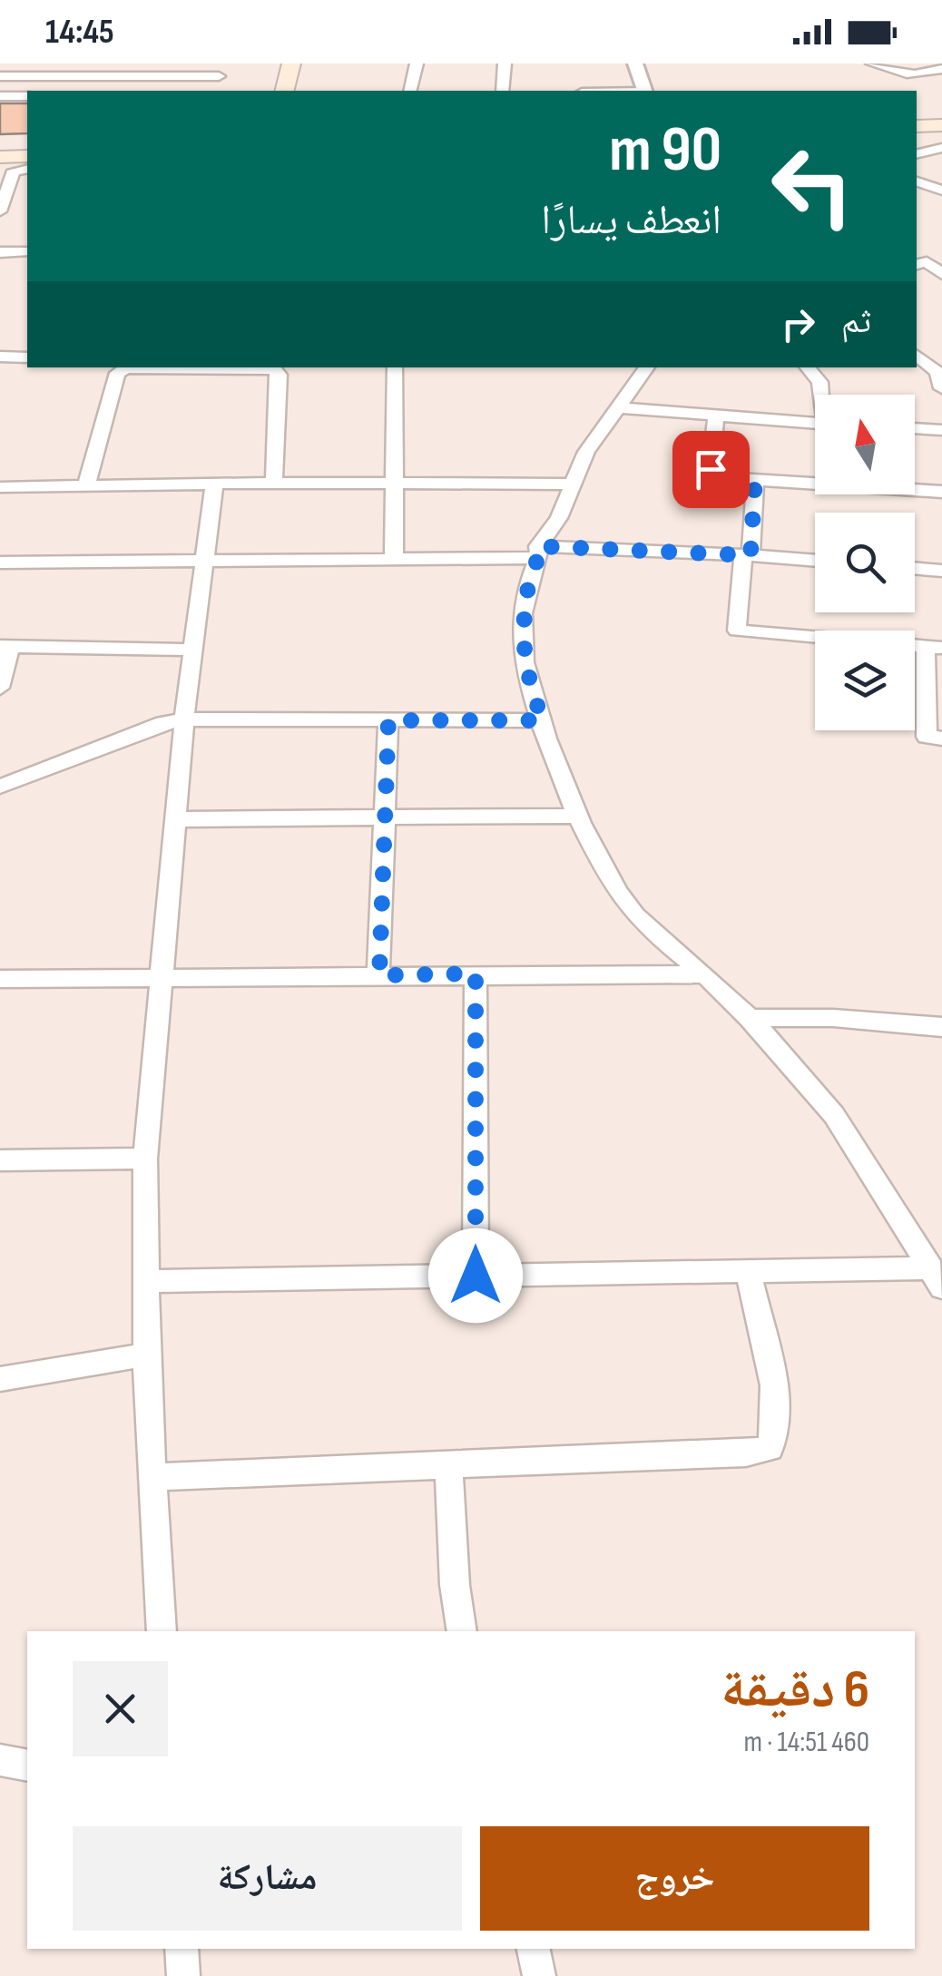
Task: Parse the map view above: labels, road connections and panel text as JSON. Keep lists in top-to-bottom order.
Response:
{
  "north": "top",
  "page": {
    "status": "14:45",
    "turn": ["90 m", "انعطف يسارًا"],
    "then": "ثم",
    "heading": ["6 دقيقة", "460 m · 14:51"],
    "buttons": ["خروج", "مشاركة"]
  }
}
